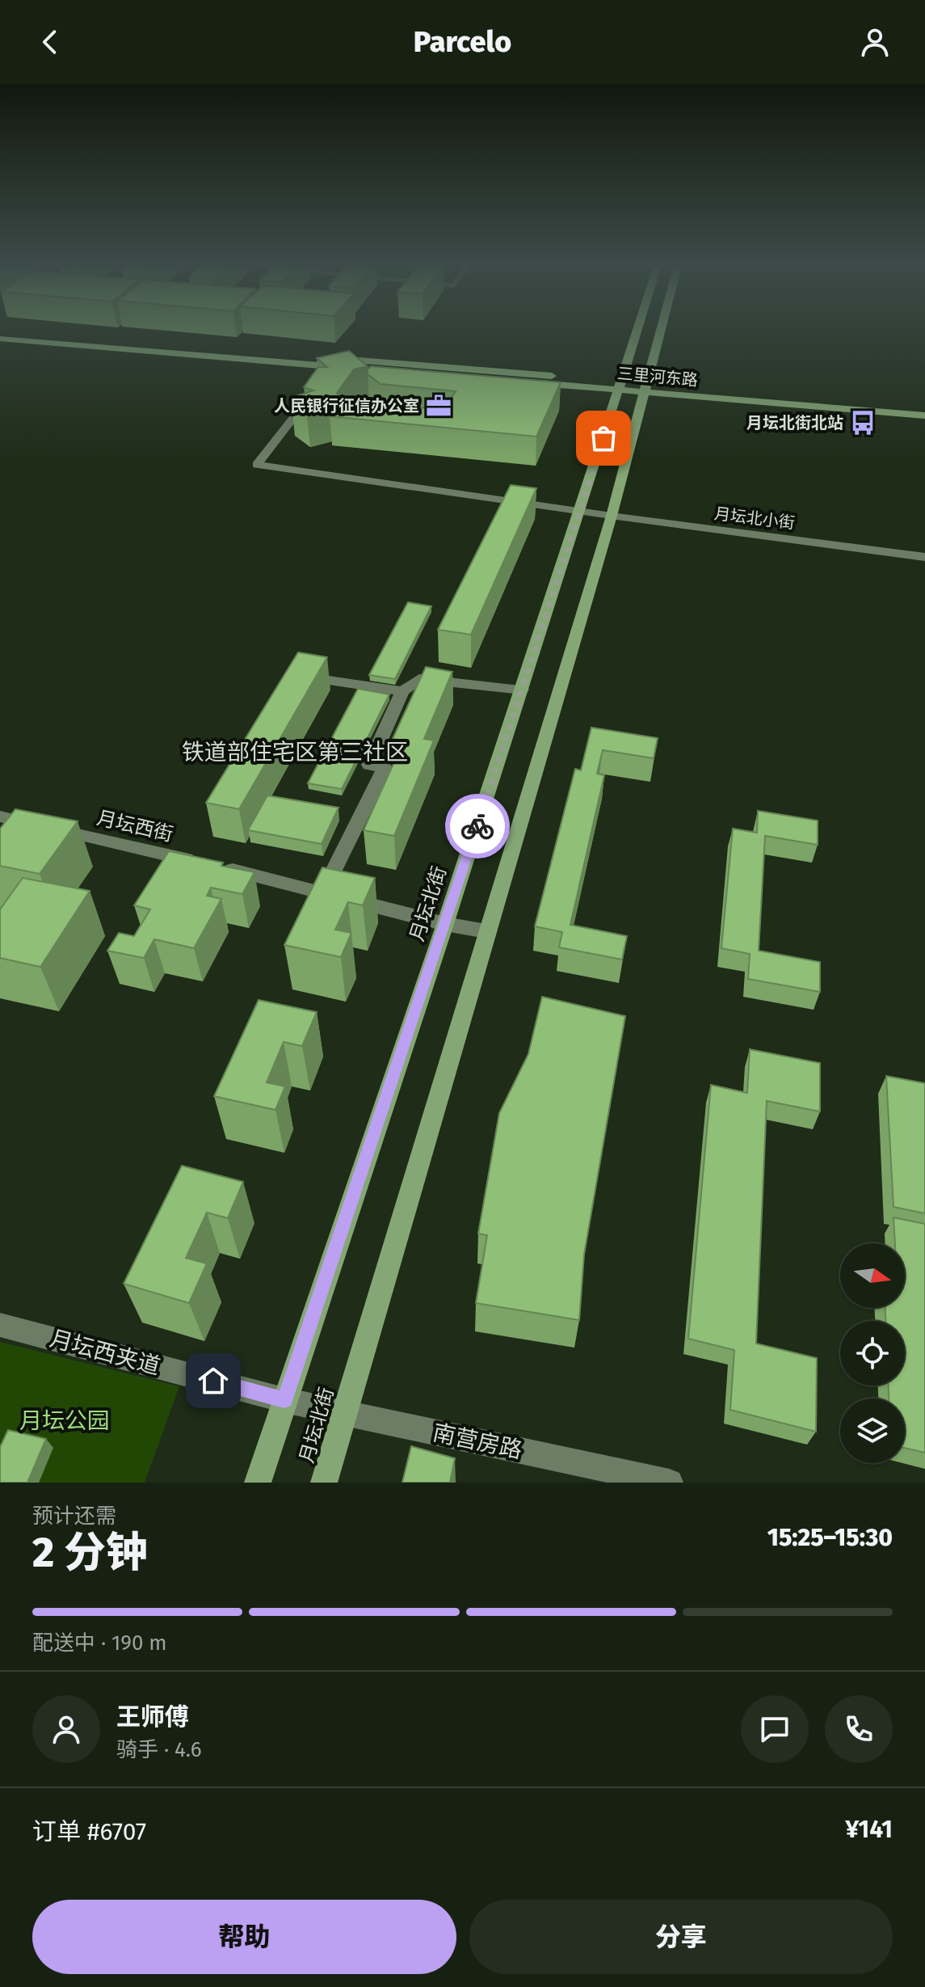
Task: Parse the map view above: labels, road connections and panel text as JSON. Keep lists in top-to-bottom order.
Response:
{
  "streets": {
    "main road": ["三里河东路", "月坛北街"],
    "street": [
      "月坛北小街",
      "月坛西街",
      "月坛西夹道",
      "南营房路"
    ]
  },
  "crossings": [
    ["三里河东路", "月坛北街"],
    ["月坛北小街", "月坛北街"],
    ["月坛西街", "月坛北街"],
    ["月坛北街", "月坛西夹道"],
    ["月坛北街", "南营房路"],
    ["月坛西夹道", "南营房路"]
  ],
  "districts": ["铁道部住宅区第三社区"],
  "parks": ["月坛公园"],
  "places": {
    "office": ["人民银行征信办公室"],
    "bus stop": ["月坛北街北站"]
  },
  "north": "right",
  "page": {
    "header": "Parcelo",
    "heading": ["2 分钟", "预计还需", "15:25–15:30"],
    "panel": [
      "王师傅",
      "骑手 · 4.6",
      "订单 #6707",
      "¥141"
    ],
    "bar": "配送中 · 190 m",
    "buttons": ["帮助", "分享"]
  }
}
